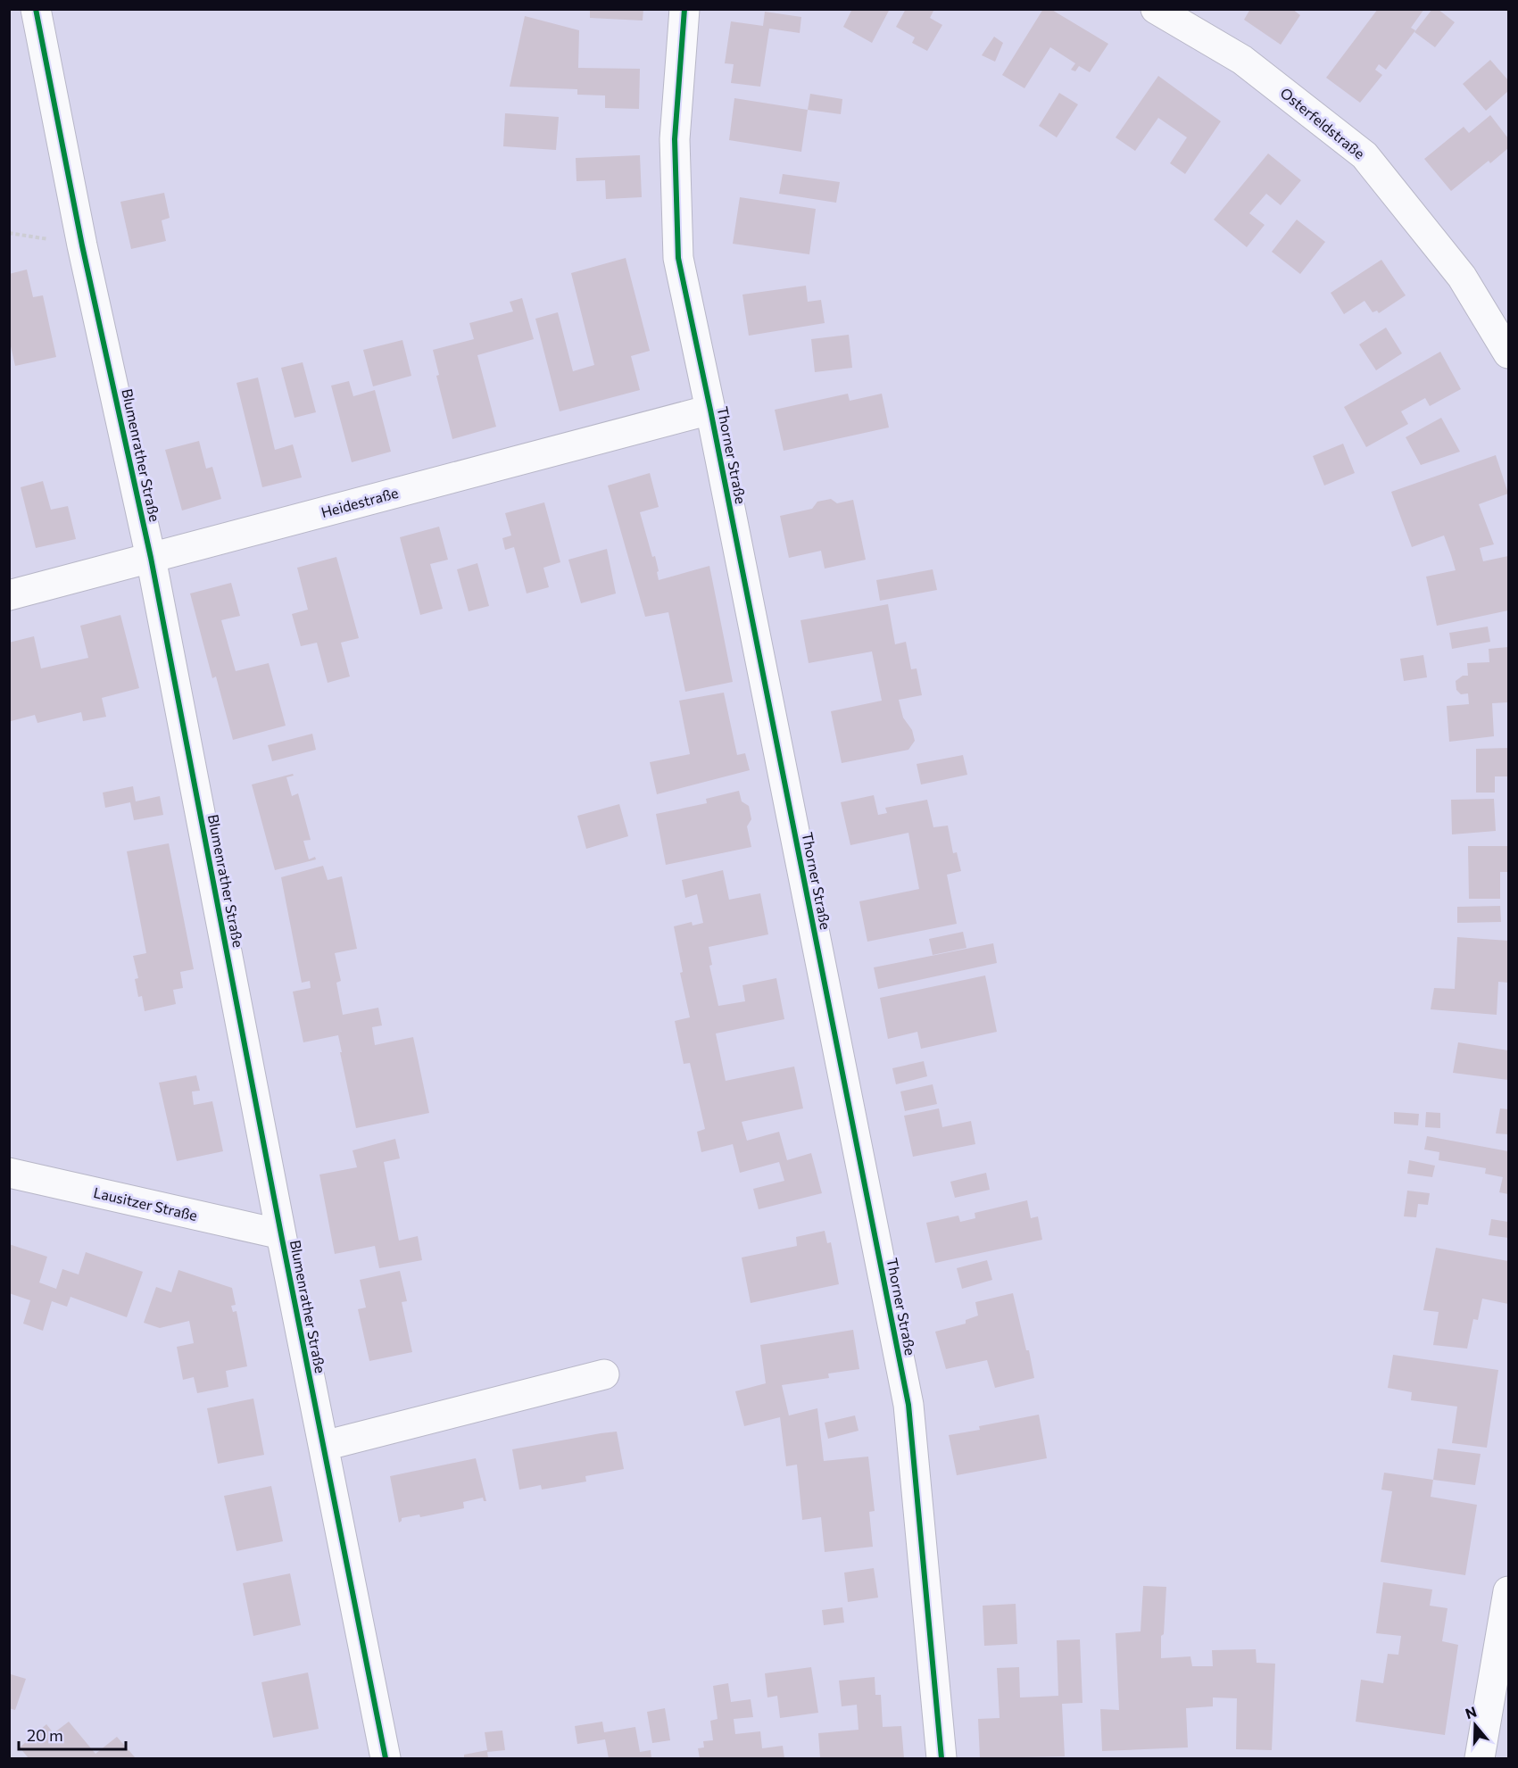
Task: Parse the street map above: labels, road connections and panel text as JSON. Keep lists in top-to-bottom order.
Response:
{
  "streets": {
    "street": [
      "Osterfeldstraße",
      "Blumenrather Straße",
      "Thorner Straße",
      "Heidestraße",
      "Lausitzer Straße"
    ]
  },
  "crossings": [
    ["Blumenrather Straße", "Heidestraße"],
    ["Blumenrather Straße", "Lausitzer Straße"],
    ["Thorner Straße", "Heidestraße"]
  ],
  "scale_bar": "20 m",
  "north": "top"
}
